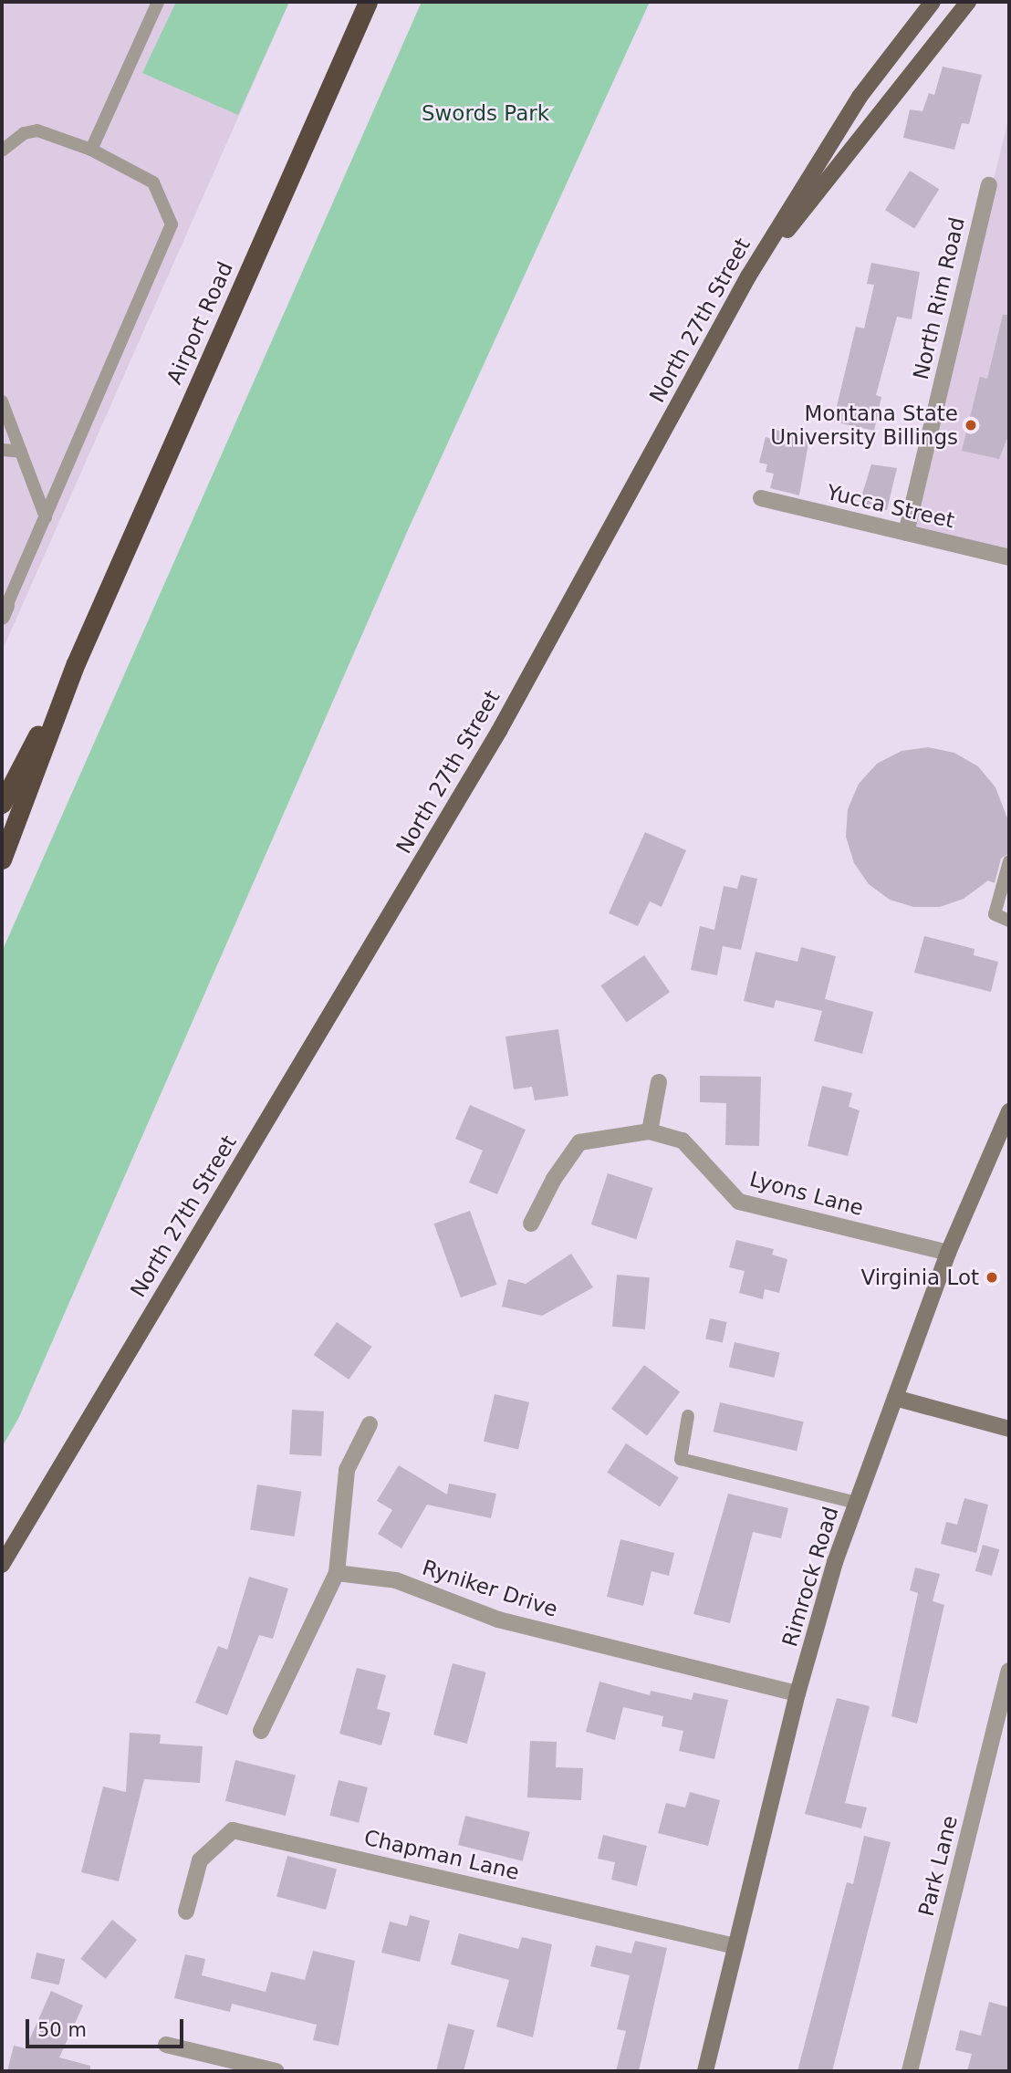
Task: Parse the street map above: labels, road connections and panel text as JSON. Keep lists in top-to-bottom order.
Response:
{
  "streets": {
    "highway": ["Airport Road"],
    "main road": ["North 27th Street", "Rimrock Road"],
    "street": [
      "North Rim Road",
      "Yucca Street",
      "Lyons Lane",
      "Ryniker Drive",
      "Chapman Lane",
      "Park Lane"
    ]
  },
  "crossings": [
    ["North Rim Road", "Yucca Street"],
    ["Lyons Lane", "Rimrock Road"],
    ["Rimrock Road", "Ryniker Drive"],
    ["Rimrock Road", "Chapman Lane"]
  ],
  "parks": ["Swords Park"],
  "places": ["Montana State University Billings", "Virginia Lot"],
  "scale_bar": "50 m"
}
